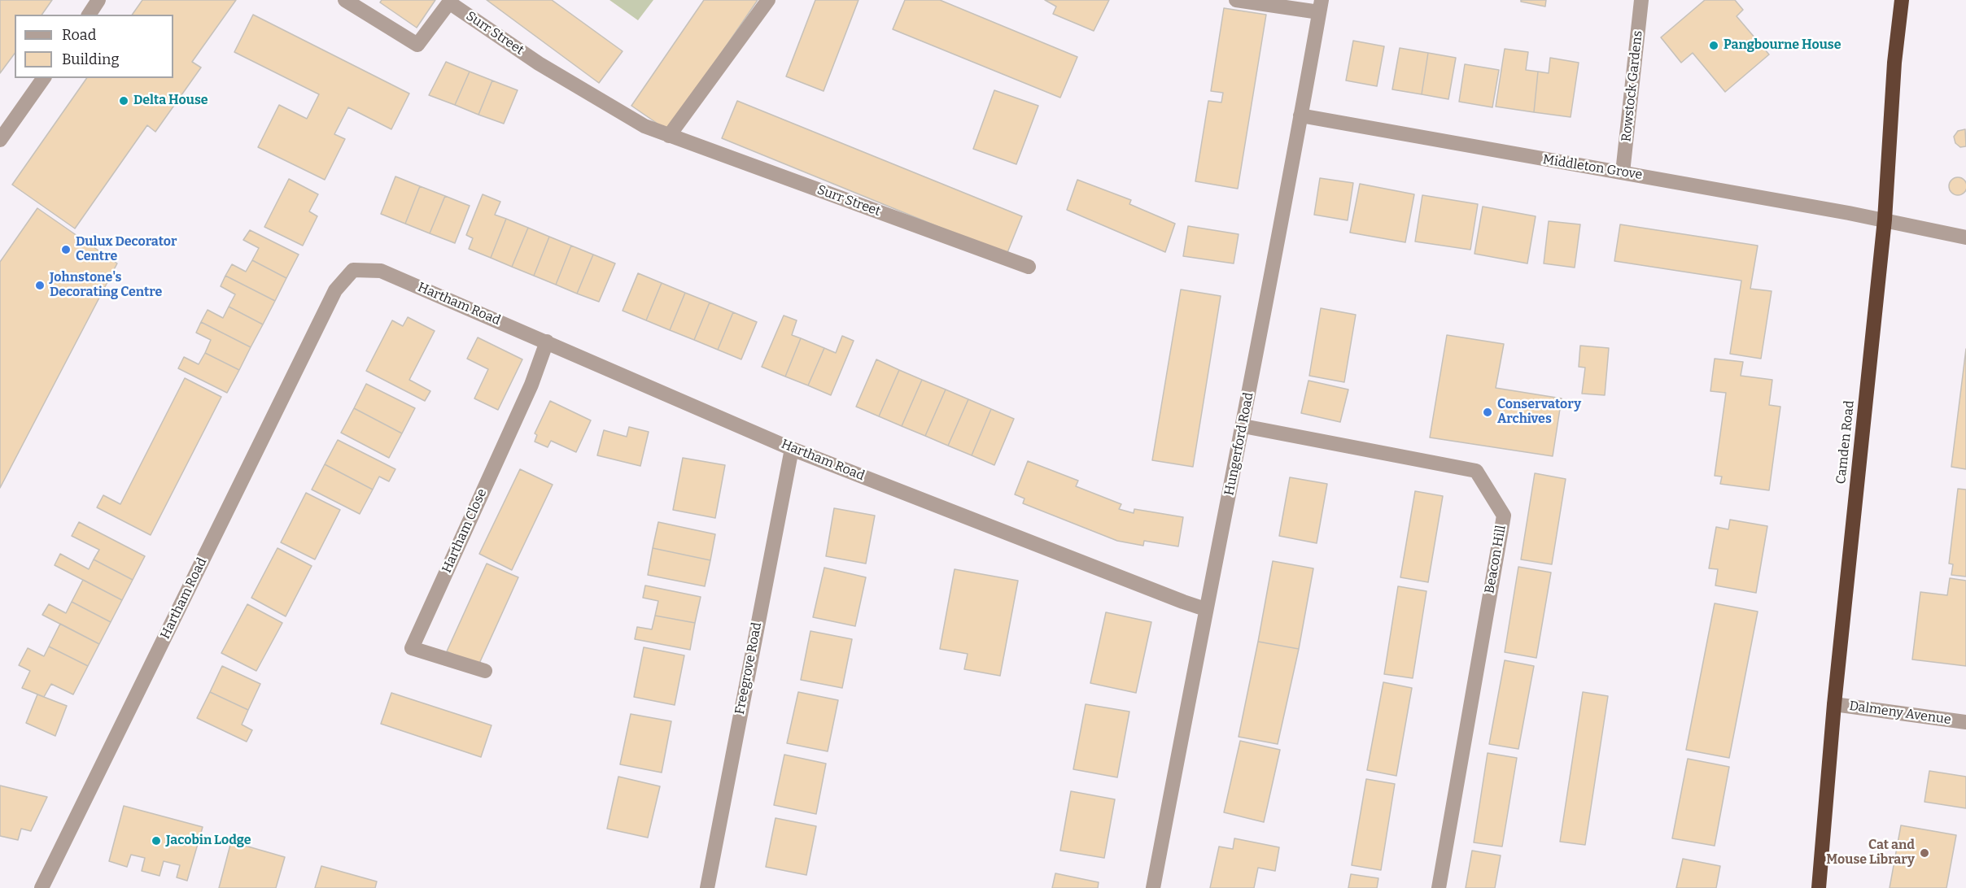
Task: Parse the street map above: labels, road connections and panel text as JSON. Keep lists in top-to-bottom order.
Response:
{
  "streets": {
    "highway": ["Camden Road"],
    "street": [
      "Surr Street",
      "Rowstock Gardens",
      "Middleton Grove",
      "Hartham Road",
      "Hungerford Road",
      "Hartham Close",
      "Beacon Hill",
      "Freegrove Road",
      "Dalmeny Avenue"
    ]
  },
  "crossings": [
    ["Rowstock Gardens", "Middleton Grove"],
    ["Middleton Grove", "Camden Road"],
    ["Middleton Grove", "Hungerford Road"],
    ["Hartham Road", "Hungerford Road"],
    ["Hartham Road", "Hartham Close"],
    ["Hartham Road", "Freegrove Road"],
    ["Camden Road", "Dalmeny Avenue"],
    ["Hungerford Road", "Beacon Hill"]
  ],
  "places": [
    "Pangbourne House",
    "Delta House",
    "Dulux Decorator Centre",
    "Johnstone's Decorating Centre",
    "Conservatory Archives",
    "Jacobin Lodge",
    "Cat and Mouse Library"
  ],
  "legend": ["Road", "Building"]
}
